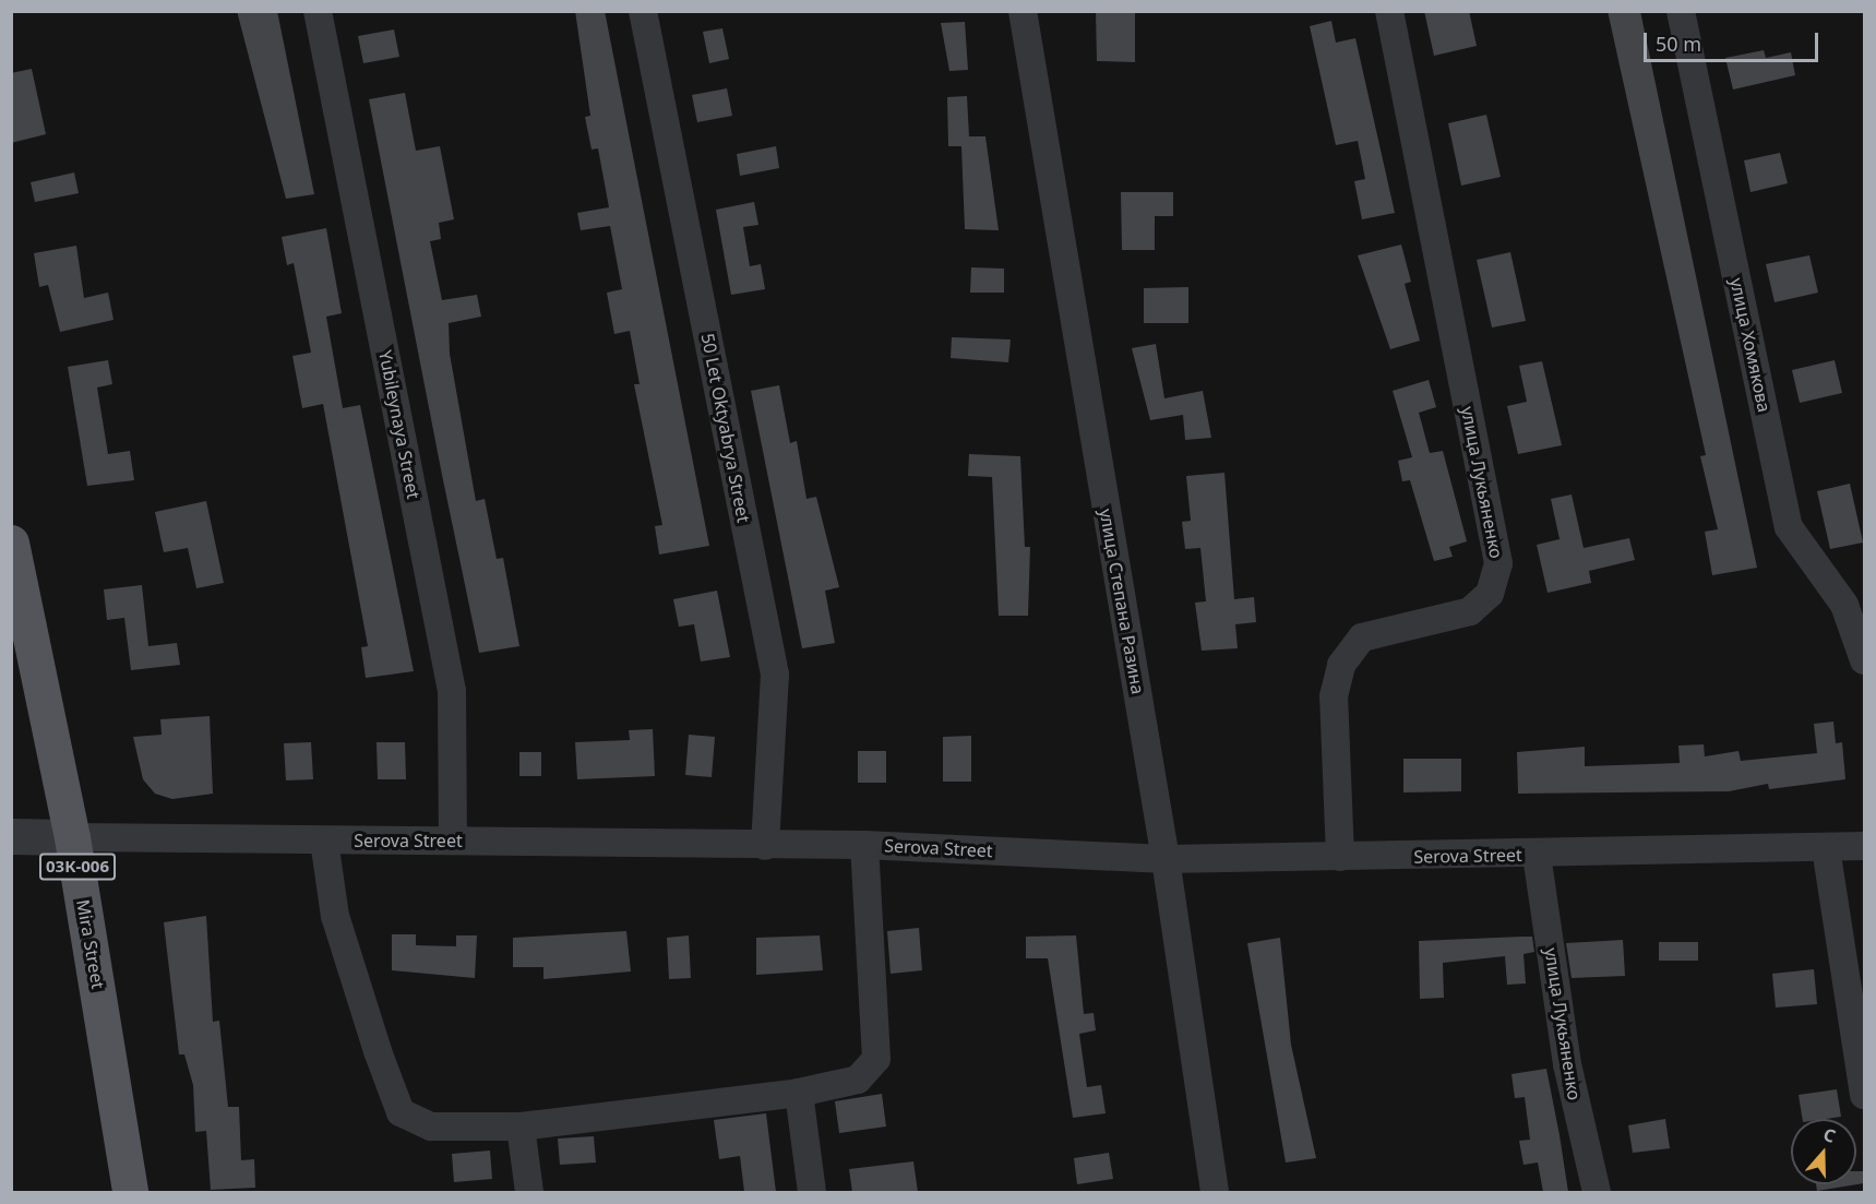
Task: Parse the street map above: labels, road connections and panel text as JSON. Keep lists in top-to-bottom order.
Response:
{
  "streets": {
    "main road": ["03К-006", "Mira Street"],
    "street": [
      "улица Хомякова",
      "Yubileynaya Street",
      "50 Let Oktyabrya Street",
      "улица Лукьяненко",
      "улица Степана Разина",
      "Serova Street"
    ]
  },
  "crossings": [
    ["Yubileynaya Street", "Serova Street"],
    ["50 Let Oktyabrya Street", "Serova Street"],
    ["улица Лукьяненко", "Serova Street"],
    ["улица Степана Разина", "Serova Street"],
    ["Serova Street", "Mira Street"]
  ],
  "scale_bar": "50 m",
  "north": "top"
}
